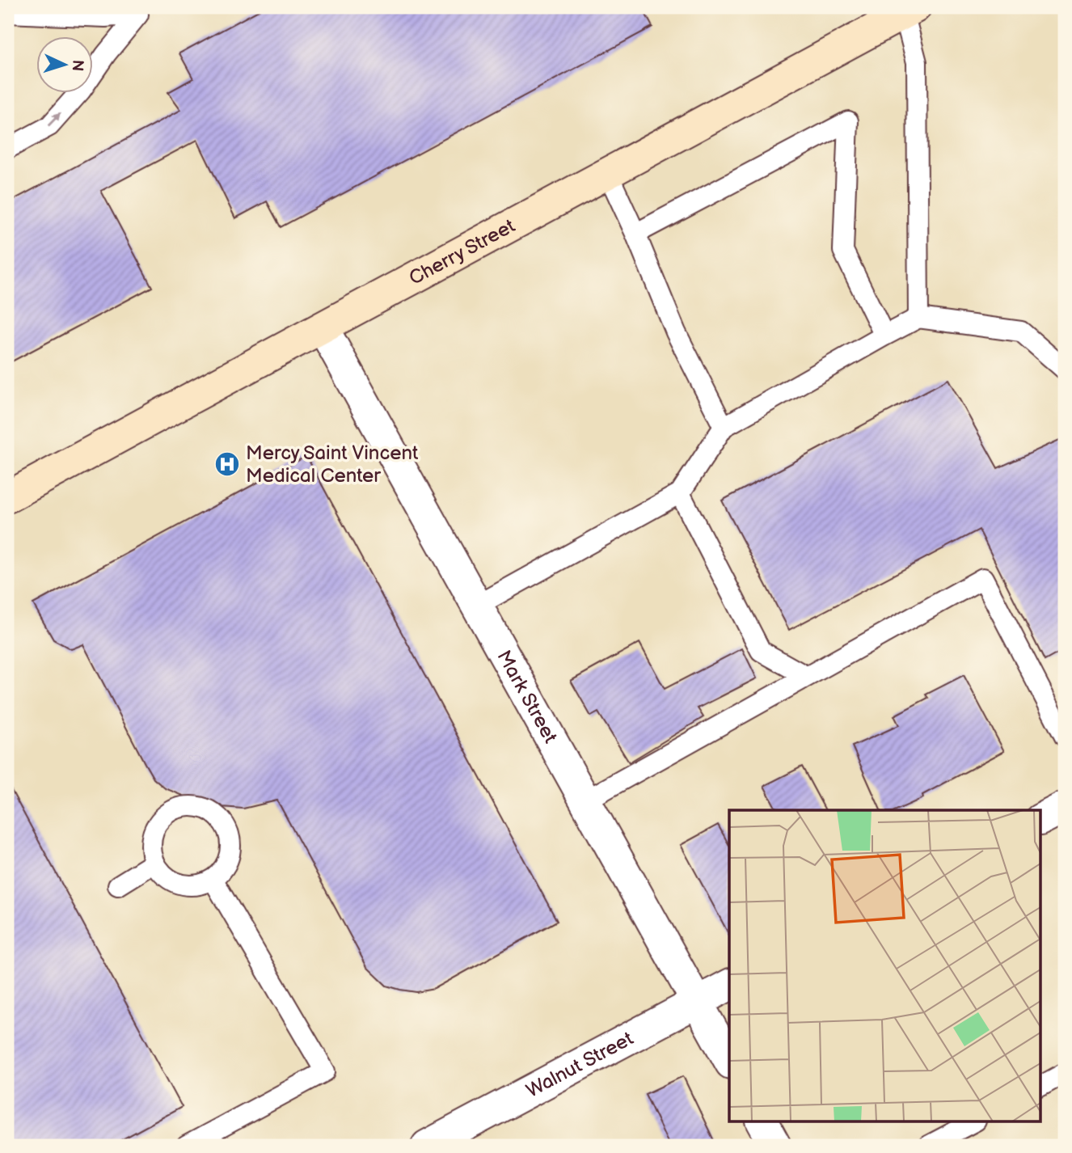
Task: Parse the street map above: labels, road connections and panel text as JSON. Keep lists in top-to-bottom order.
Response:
{
  "streets": {
    "main road": ["Cherry Street"],
    "street": ["Mark Street", "Walnut Street"]
  },
  "crossings": [
    ["Cherry Street", "Mark Street"],
    ["Mark Street", "Walnut Street"]
  ],
  "places": {
    "hospital": ["Mercy Saint Vincent Medical Center"]
  },
  "north": "right"
}
